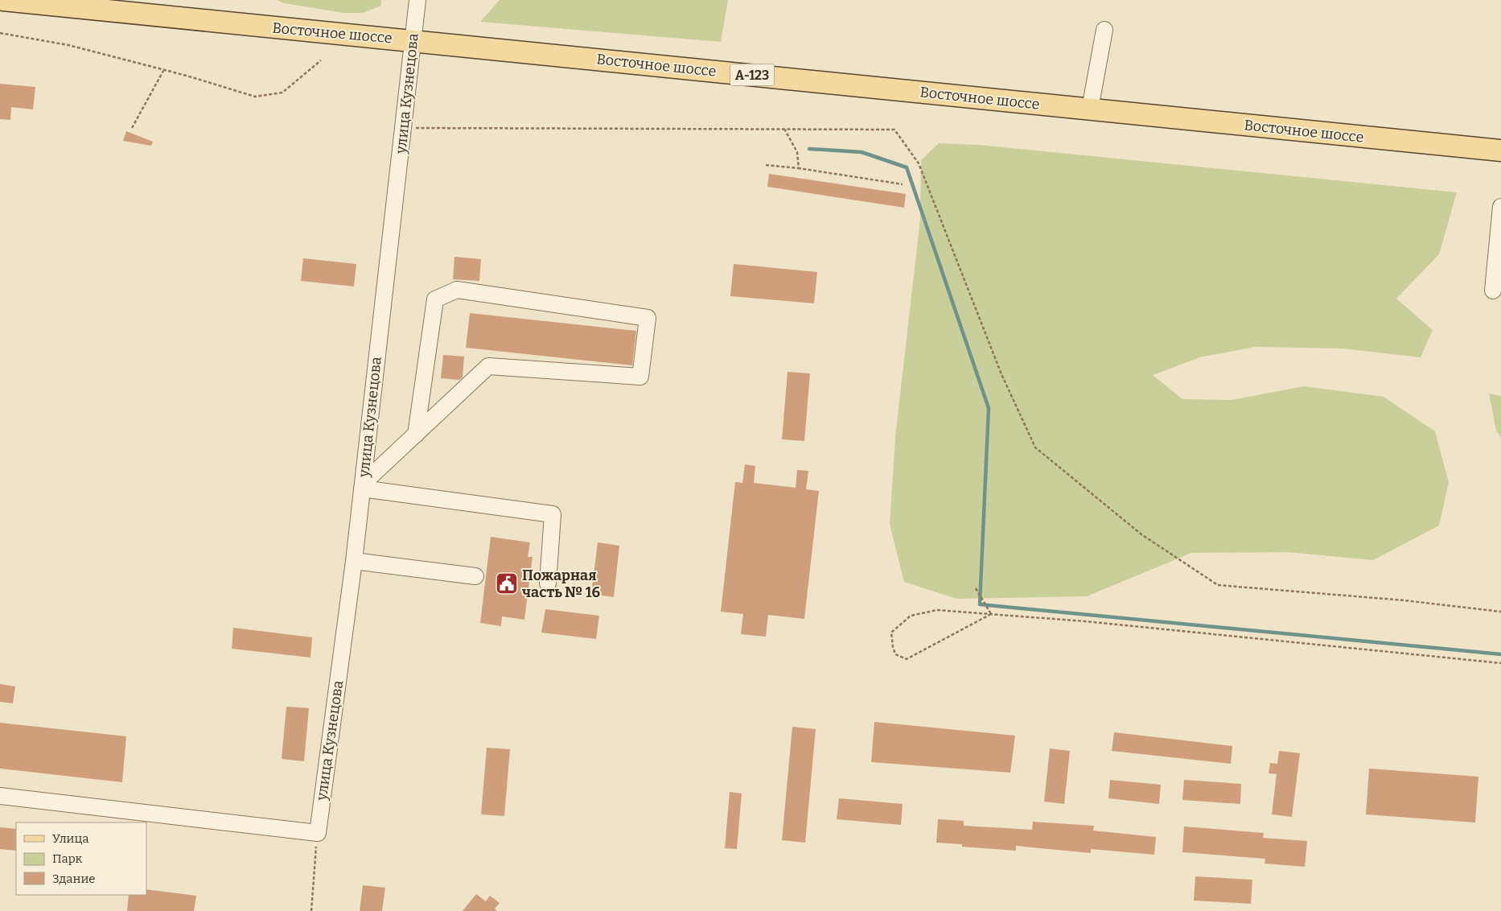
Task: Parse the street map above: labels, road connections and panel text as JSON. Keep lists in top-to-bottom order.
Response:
{
  "streets": {
    "main road": ["Восточное шоссе", "А-123"],
    "street": ["улица Кузнецова"]
  },
  "crossings": [
    ["Восточное шоссе", "улица Кузнецова"]
  ],
  "places": {
    "public building": ["Пожарная часть № 16"]
  },
  "legend": ["Улица", "Парк", "Здание"]
}
